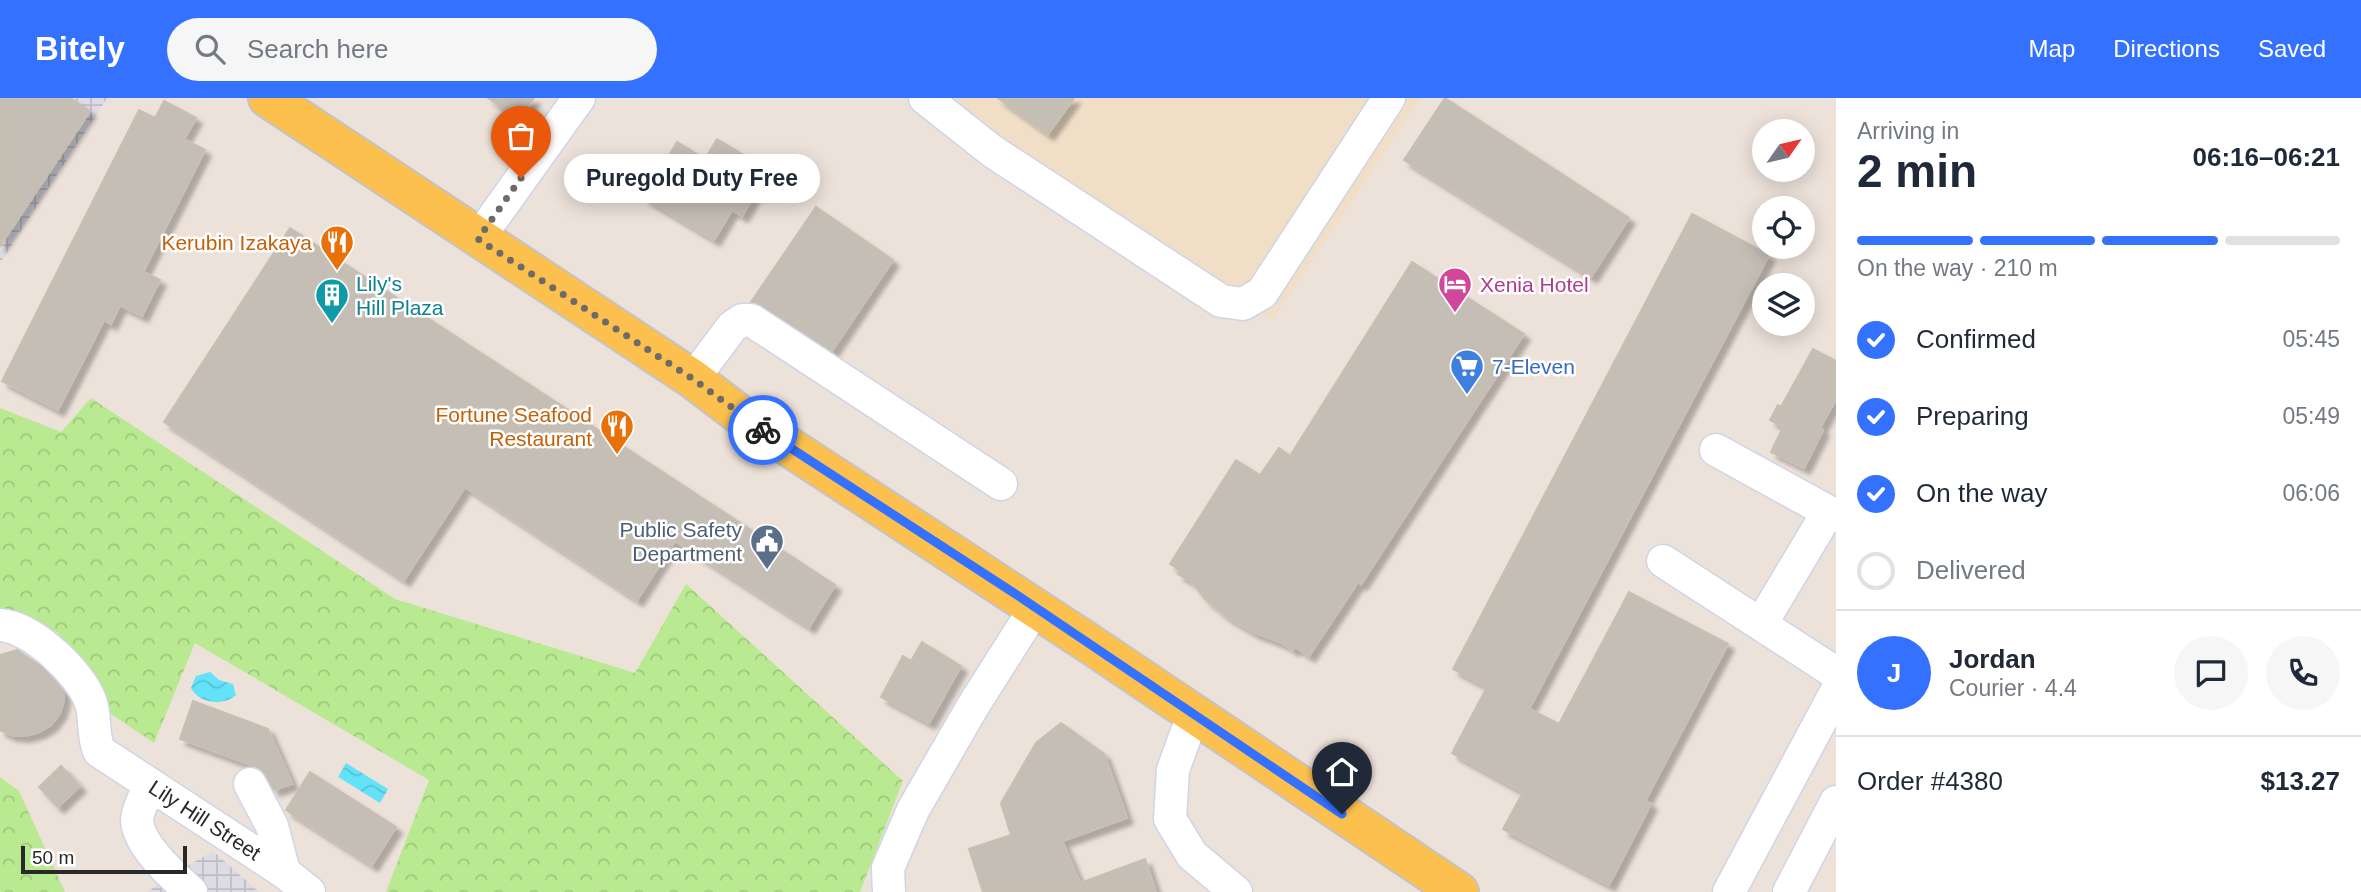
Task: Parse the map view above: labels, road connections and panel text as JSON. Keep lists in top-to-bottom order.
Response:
{
  "streets": {
    "street": ["Lily Hill Street"]
  },
  "places": {
    "other": ["Puregold Duty Free"],
    "restaurant": ["Kerubin Izakaya", "Fortune Seafood Restaurant"],
    "hotel": ["Xenia Hotel"],
    "building": ["Lily's Hill Plaza"],
    "supermarket": ["7-Eleven"],
    "public building": ["Public Safety Department"]
  },
  "scale_bar": "50 m",
  "north": "top right",
  "page": {
    "header": "Bitely",
    "search": "Search here",
    "nav": ["Map", "Directions", "Saved"],
    "heading": ["2 min", "Arriving in", "06:16–06:21"],
    "panel": [
      "Jordan",
      "Courier · 4.4",
      "Order #4380",
      "$13.27"
    ],
    "bubble": "Puregold Duty Free",
    "bar": "On the way · 210 m",
    "list": [
      ["Confirmed", "05:45"],
      ["Preparing", "05:49"],
      ["On the way", "06:06"],
      "Delivered"
    ],
    "round": "J",
    "scale": "50 m"
  }
}
